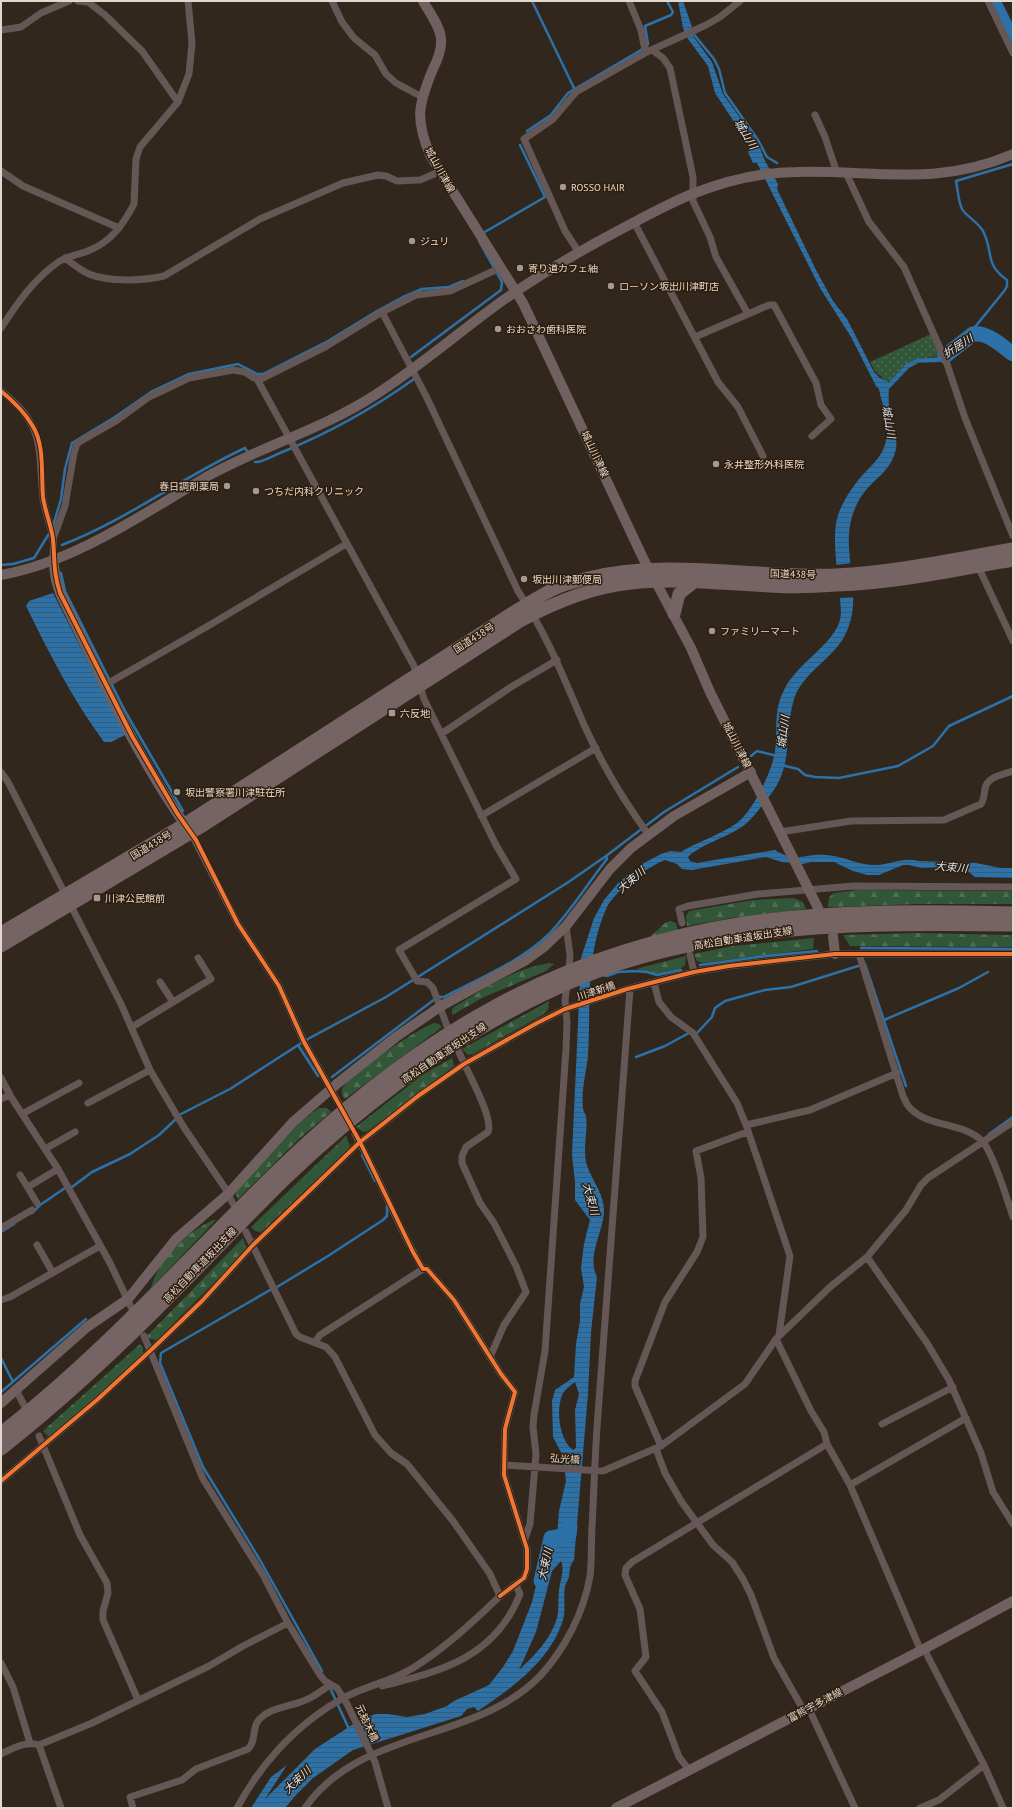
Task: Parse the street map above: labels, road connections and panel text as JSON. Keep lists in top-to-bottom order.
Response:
{
  "streets": {
    "highway": ["国道438号", "高松自動車道坂出支線"],
    "street": [
      "城山川津線",
      "川津新橋",
      "弘光橋",
      "富熊宇多津線",
      "元結木橋"
    ]
  },
  "crossings": [
    ["城山川津線", "国道438号"]
  ],
  "water": ["城山川", "折居川", "大束川"],
  "places": {
    "other": [
      "ROSSO HAIR",
      "ジュリ",
      "寄り道カフェ紬",
      "ローソン坂出川津町店",
      "おおさわ歯科医院",
      "永井整形外科医院",
      "春日調剤薬局",
      "つちだ内科クリニック",
      "坂出川津郵便局",
      "ファミリーマート",
      "坂出警察署川津駐在所"
    ],
    "transit": ["六反地", "川津公民館前"]
  }
}
